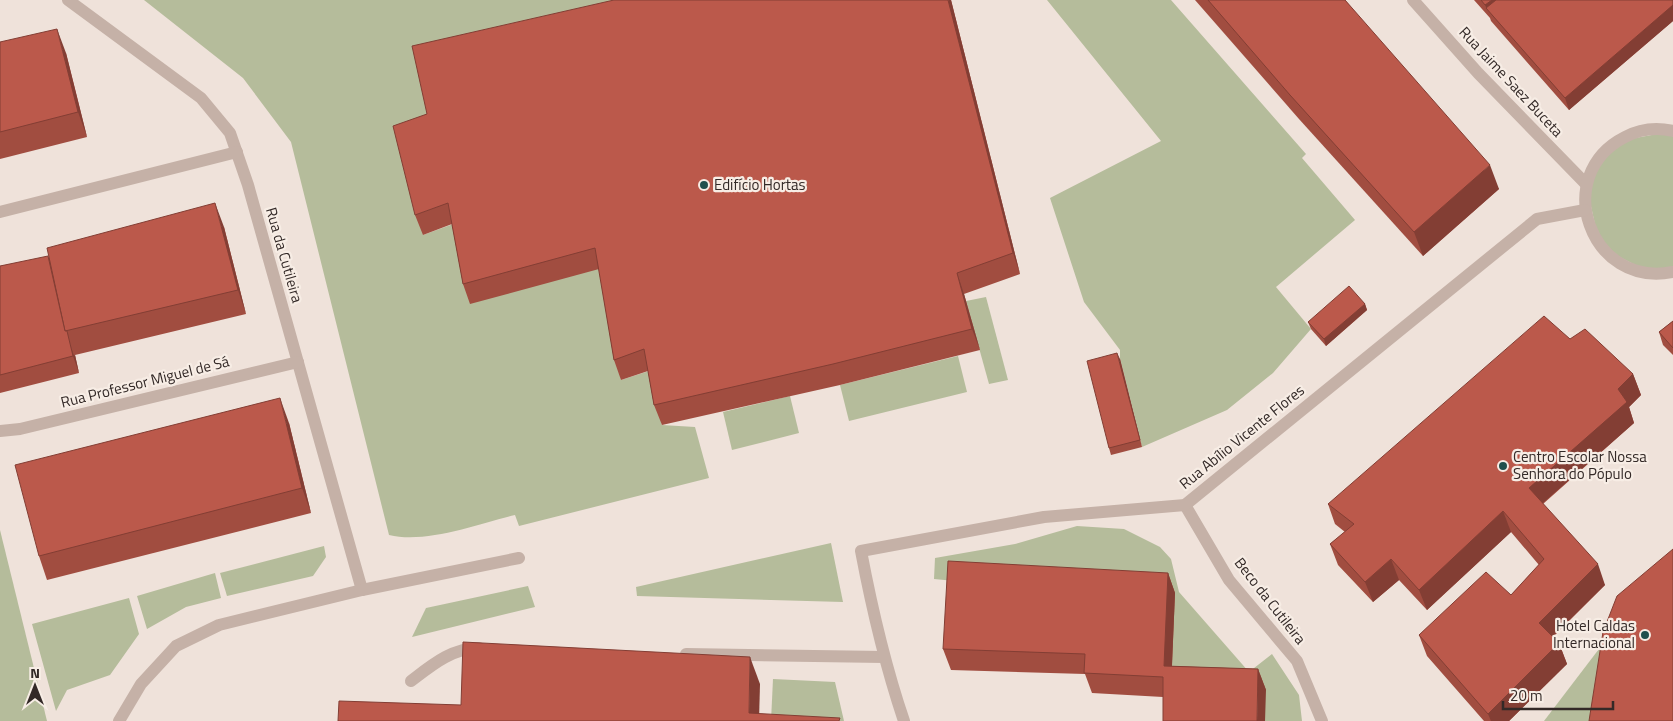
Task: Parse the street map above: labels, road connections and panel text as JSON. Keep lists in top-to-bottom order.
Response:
{
  "streets": {
    "street": [
      "Rua Jaime Saez Buceta",
      "Rua da Cutileira",
      "Rua Professor Miguel de Sá",
      "Rua Abílio Vicente Flores",
      "Beco da Cutileira"
    ]
  },
  "crossings": [
    ["Rua da Cutileira", "Rua Professor Miguel de Sá"],
    ["Rua Abílio Vicente Flores", "Beco da Cutileira"]
  ],
  "places": ["Edifício Hortas", "Centro Escolar Nossa Senhora do Pópulo", "Hotel Caldas Internacional"],
  "scale_bar": "20 m",
  "north": "top"
}
